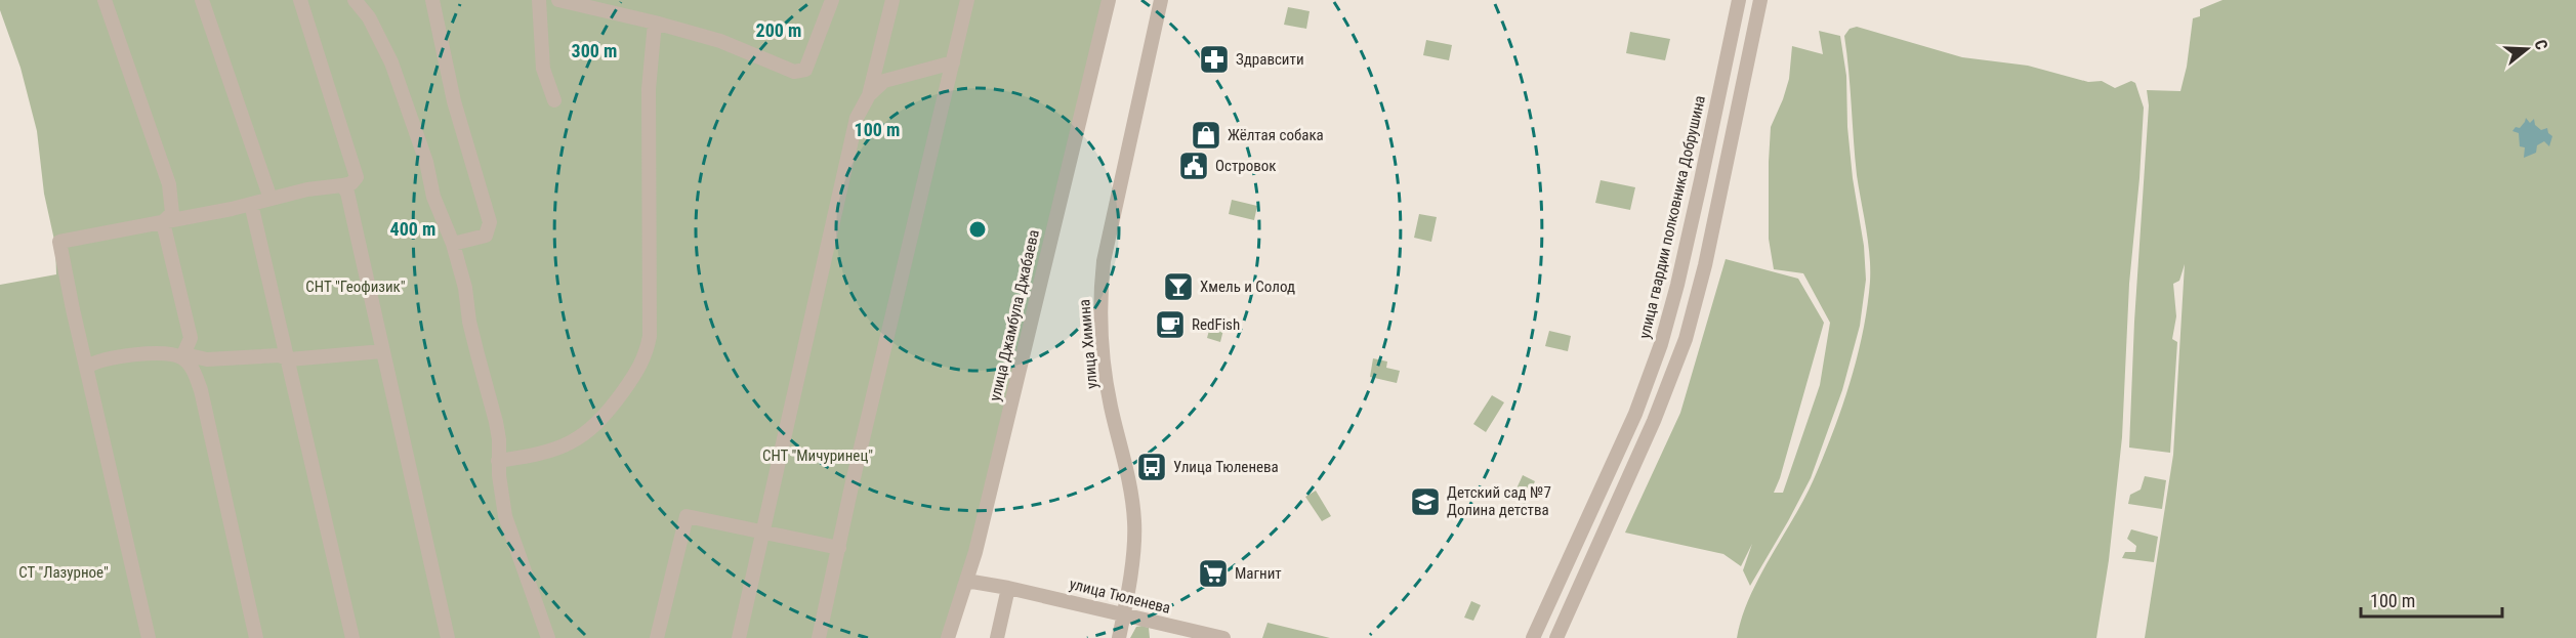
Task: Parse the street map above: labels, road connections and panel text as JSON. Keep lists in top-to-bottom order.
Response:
{
  "streets": {
    "street": [
      "улица гвардии полковника Добрушина",
      "улица Джамбула Джабаева",
      "улица Химина",
      "улица Тюленева"
    ]
  },
  "crossings": [
    ["улица Джамбула Джабаева", "улица Тюленева"],
    ["улица Химина", "улица Тюленева"]
  ],
  "parks": ["СНТ \"Геофизик\"", "СНТ \"Мичуринец\"", "СТ \"Лазурное\""],
  "places": {
    "pharmacy": ["Здравсити"],
    "shop": ["Жёлтая собака"],
    "public building": ["Островок"],
    "bar": ["Хмель и Солод"],
    "cafe": ["RedFish"],
    "bus stop": ["Улица Тюленева"],
    "school or university": ["Детский сад №7 Долина детства"],
    "supermarket": ["Магнит"]
  },
  "scale_bar": "100 m",
  "north": "right",
  "rings": [
    "200 m",
    "300 m",
    "100 m",
    "400 m"
  ]
}
